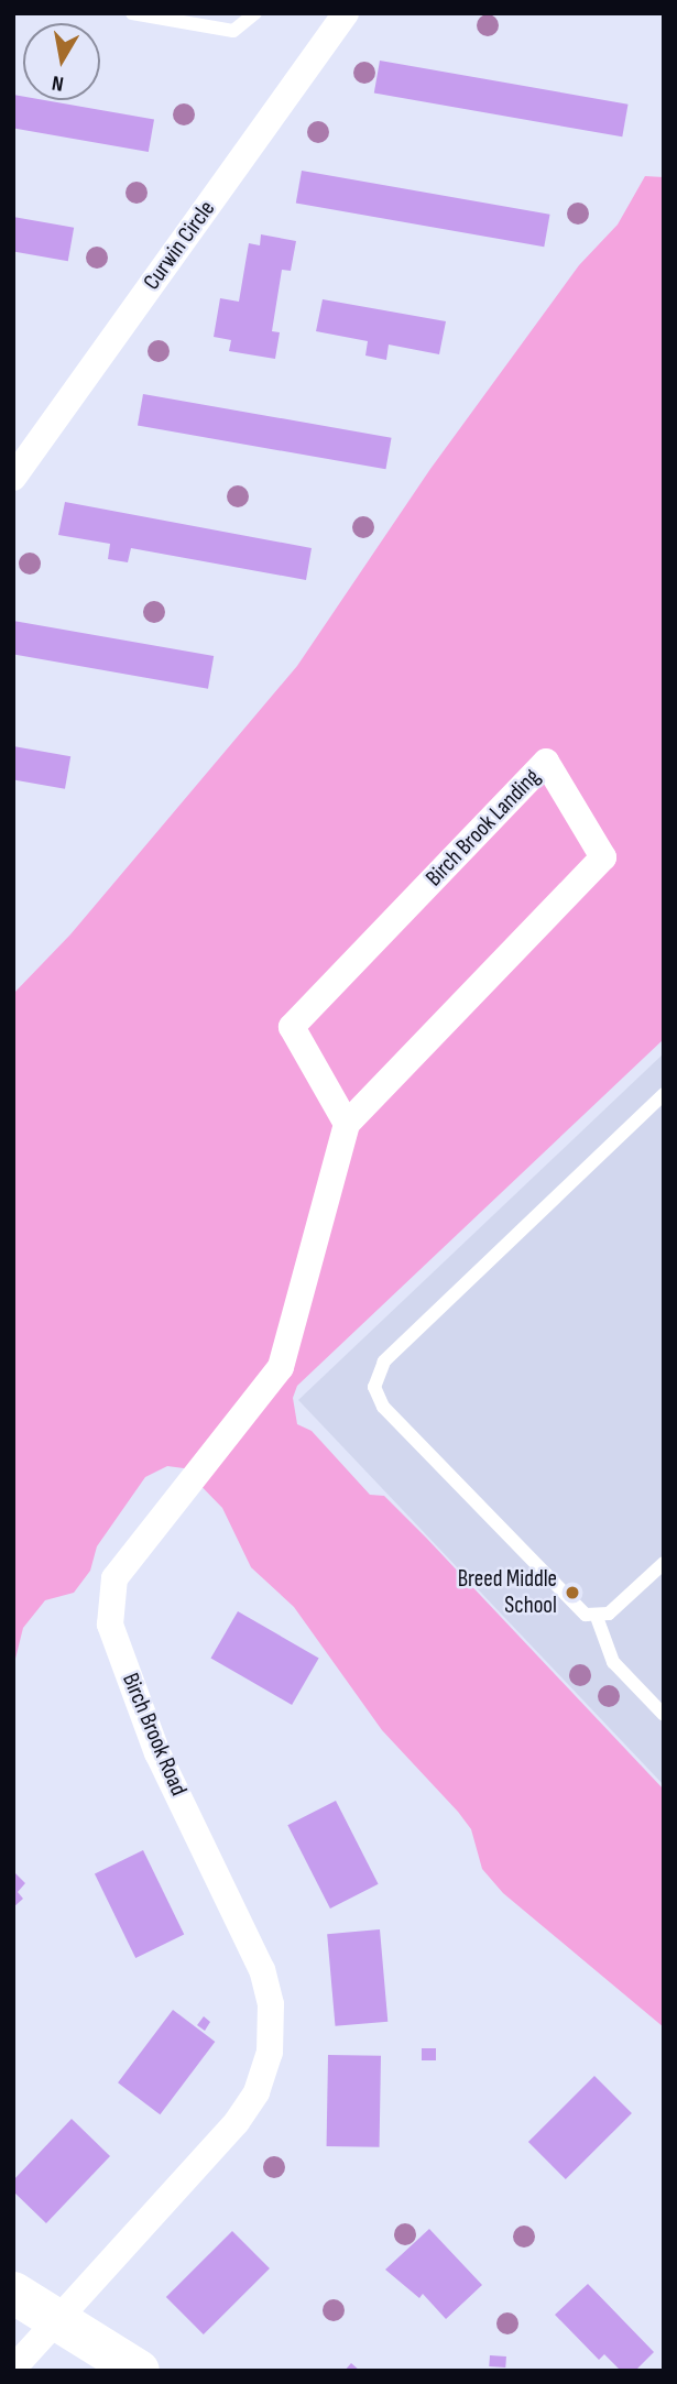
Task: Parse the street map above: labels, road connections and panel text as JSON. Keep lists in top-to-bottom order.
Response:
{
  "streets": {
    "street": ["Curwin Circle", "Birch Brook Landing", "Birch Brook Road"]
  },
  "crossings": [
    ["Birch Brook Landing", "Birch Brook Road"]
  ],
  "places": ["Breed Middle School"],
  "north": "bottom"
}
